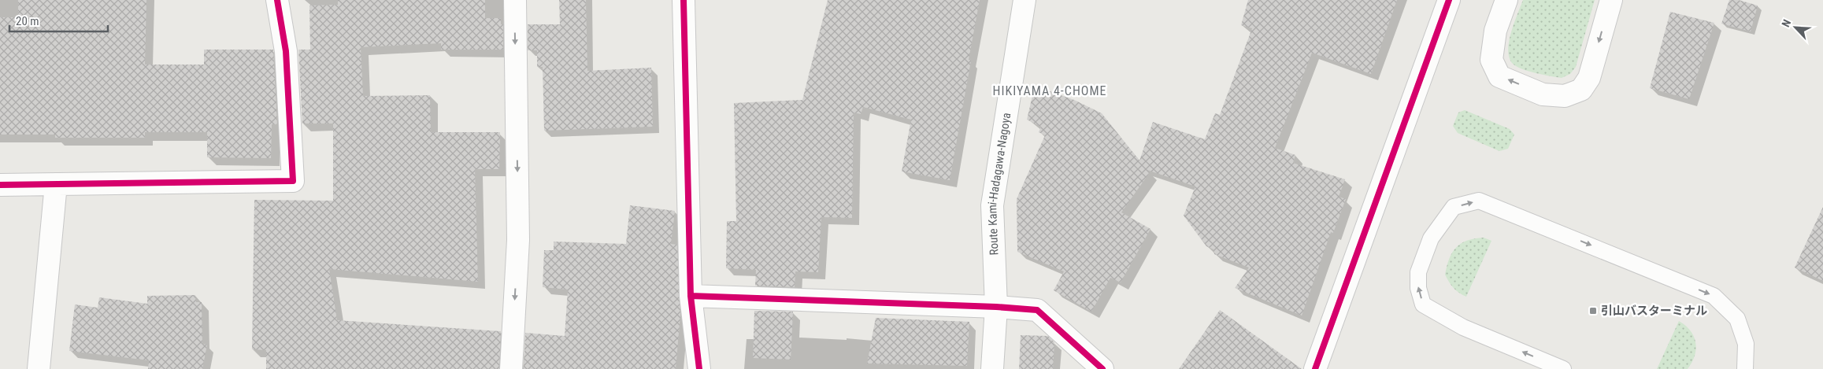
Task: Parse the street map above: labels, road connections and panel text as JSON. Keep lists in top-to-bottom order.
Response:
{
  "streets": {
    "street": ["Route Kami-Hadagawa-Nagoya"]
  },
  "districts": ["HIKIYAMA 4-CHOME"],
  "places": {
    "transit": ["引山バスターミナル"]
  },
  "scale_bar": "20 m",
  "north": "top left"
}
